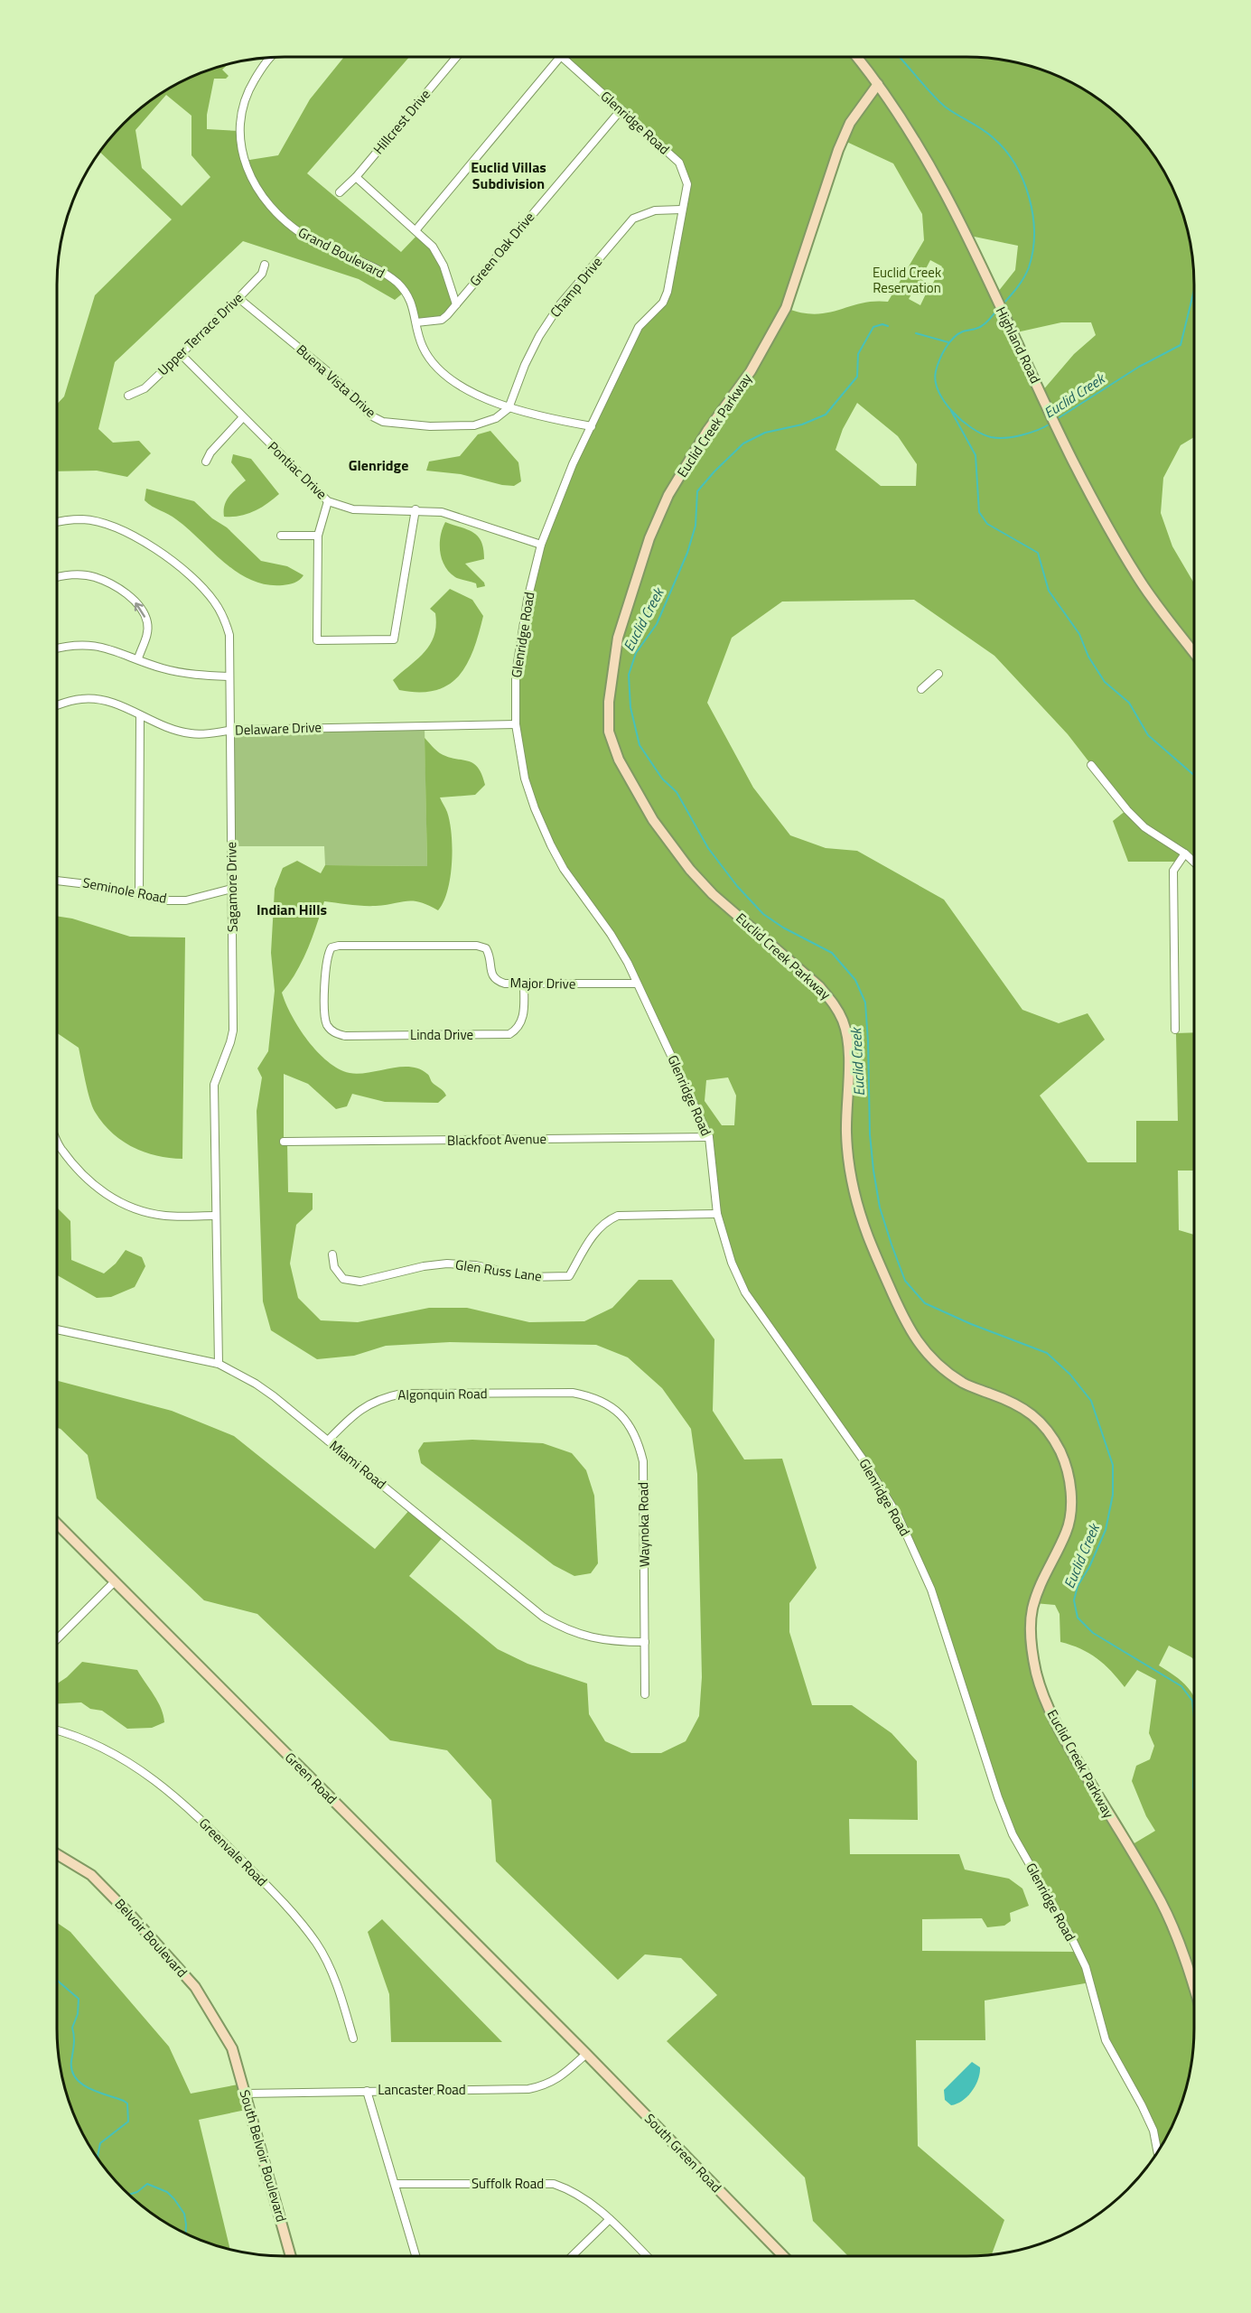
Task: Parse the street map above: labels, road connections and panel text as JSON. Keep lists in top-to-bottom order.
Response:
{
  "streets": {
    "street": [
      "Hillcrest Drive",
      "Glenridge Road",
      "Green Oak Drive",
      "Grand Boulevard",
      "Champ Drive",
      "Upper Terrace Drive",
      "Highland Road",
      "Buena Vista Drive",
      "Euclid Creek Parkway",
      "Pontiac Drive",
      "Delaware Drive",
      "Sagamore Drive",
      "Seminole Road",
      "Major Drive",
      "Linda Drive",
      "Blackfoot Avenue",
      "Glen Russ Lane",
      "Algonquin Road",
      "Miami Road",
      "Waynoka Road",
      "Green Road",
      "Greenvale Road",
      "Belvoir Boulevard",
      "Lancaster Road",
      "South Green Road",
      "South Belvoir Boulevard",
      "Suffolk Road"
    ]
  },
  "crossings": [
    ["Glenridge Road", "Green Oak Drive"],
    ["Glenridge Road", "Grand Boulevard"],
    ["Glenridge Road", "Champ Drive"],
    ["Glenridge Road", "Pontiac Drive"],
    ["Glenridge Road", "Delaware Drive"],
    ["Glenridge Road", "Major Drive"],
    ["Glenridge Road", "Blackfoot Avenue"],
    ["Glenridge Road", "Glen Russ Lane"],
    ["Green Oak Drive", "Grand Boulevard"],
    ["Grand Boulevard", "Champ Drive"],
    ["Grand Boulevard", "Buena Vista Drive"],
    ["Champ Drive", "Buena Vista Drive"],
    ["Upper Terrace Drive", "Buena Vista Drive"],
    ["Upper Terrace Drive", "Pontiac Drive"],
    ["Highland Road", "Euclid Creek Parkway"],
    ["Delaware Drive", "Sagamore Drive"],
    ["Sagamore Drive", "Seminole Road"],
    ["Sagamore Drive", "Miami Road"],
    ["Major Drive", "Linda Drive"],
    ["Algonquin Road", "Miami Road"],
    ["Algonquin Road", "Waynoka Road"],
    ["Miami Road", "Waynoka Road"],
    ["Green Road", "South Green Road"],
    ["Belvoir Boulevard", "South Belvoir Boulevard"],
    ["Lancaster Road", "South Green Road"],
    ["Lancaster Road", "South Belvoir Boulevard"]
  ],
  "districts": ["Euclid Villas Subdivision", "Glenridge", "Indian Hills"],
  "water": ["Euclid Creek"],
  "parks": ["Euclid Creek Reservation"]
}
